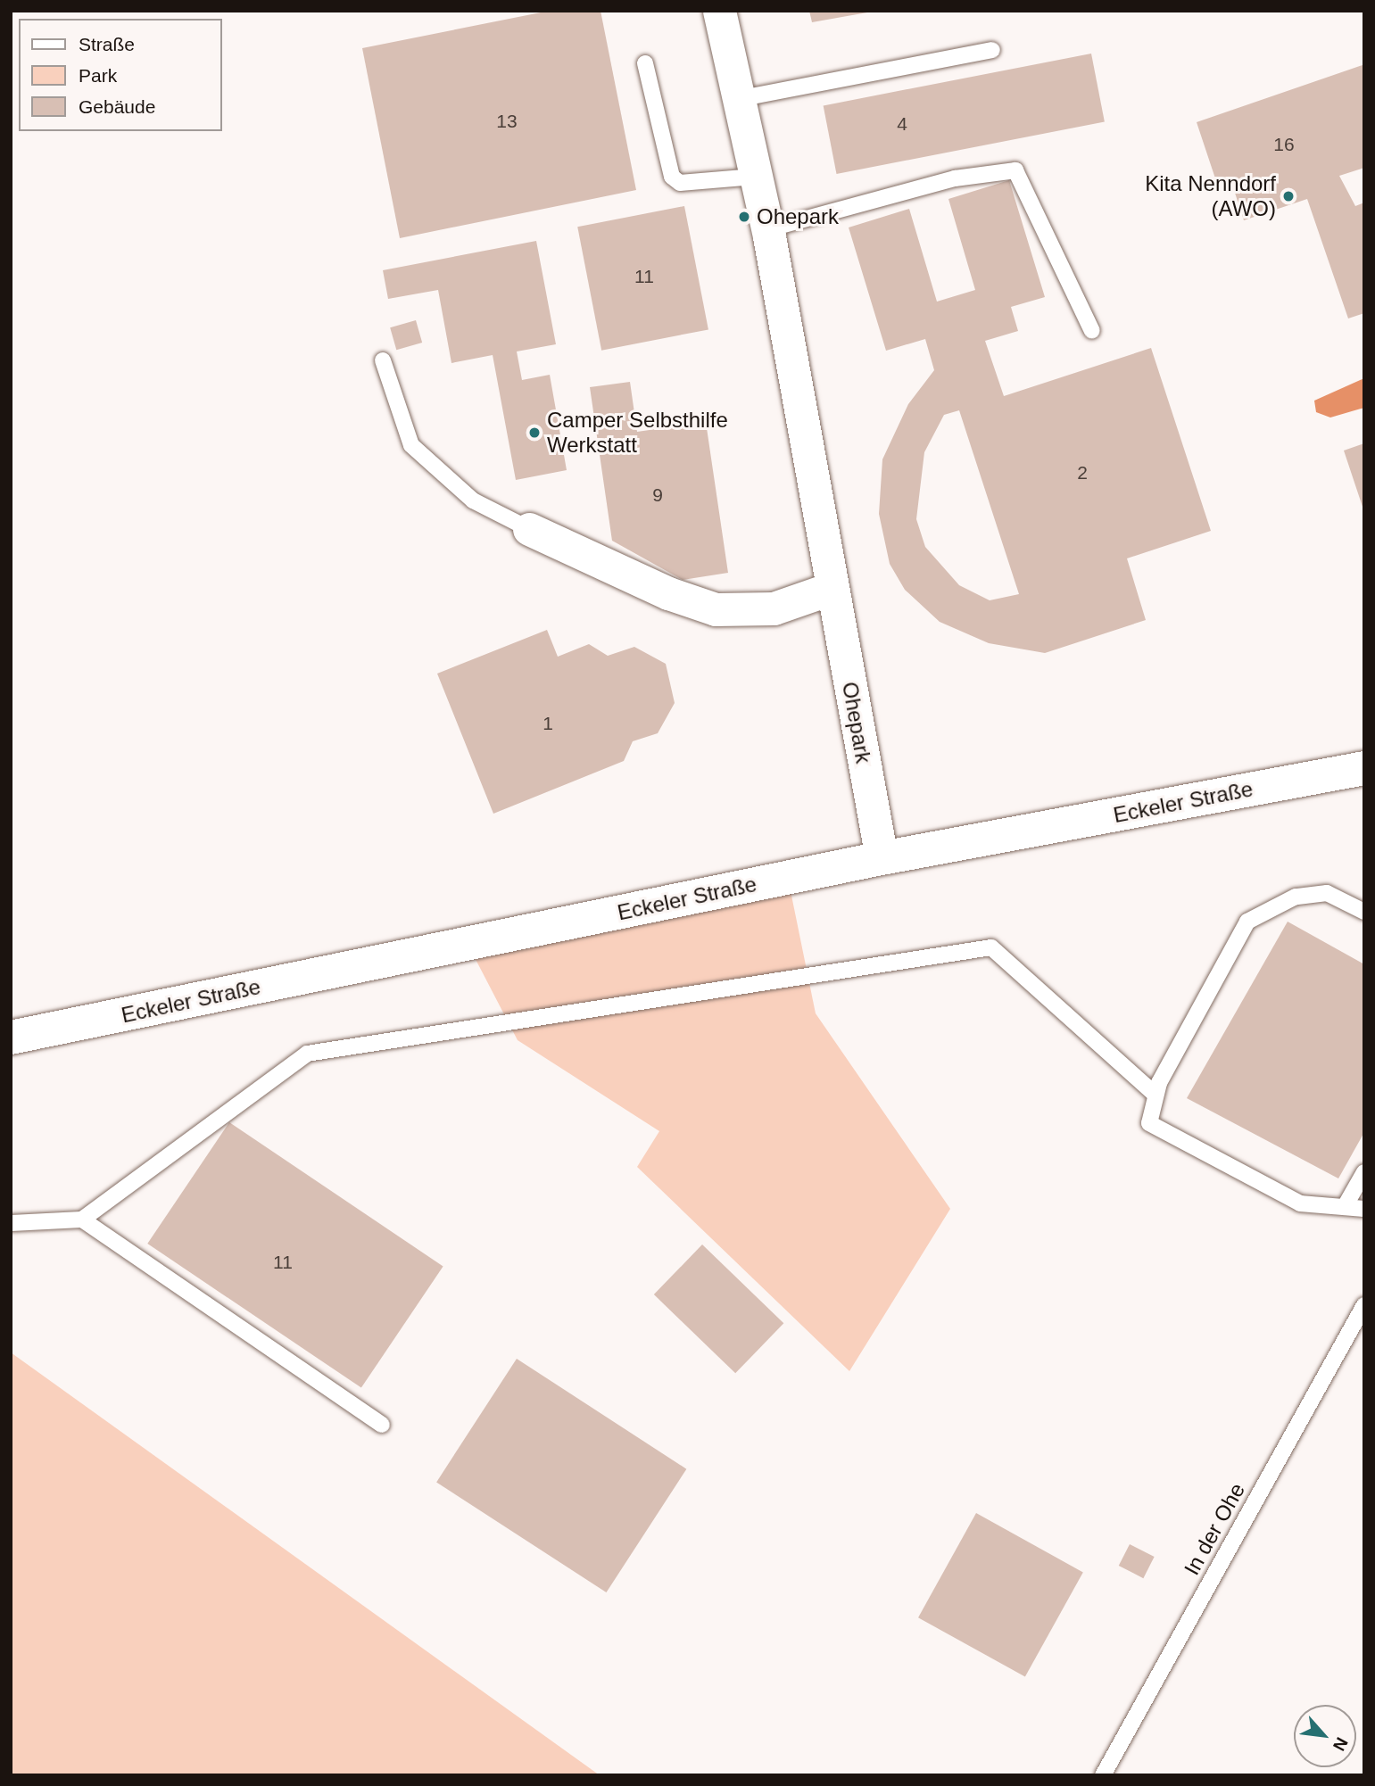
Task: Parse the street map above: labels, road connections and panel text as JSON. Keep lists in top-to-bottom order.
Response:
{
  "streets": {
    "street": ["Ohepark", "Eckeler Straße"],
    "lane": ["In der Ohe"]
  },
  "crossings": [
    ["Ohepark", "Eckeler Straße"]
  ],
  "places": ["Kita Nenndorf (AWO)", "Ohepark", "Camper Selbsthilfe Werkstatt"],
  "house_numbers": [
    "13",
    "4",
    "16",
    "11",
    "2",
    "9",
    "1",
    "11"
  ],
  "legend": ["Straße", "Park", "Gebäude"],
  "north": "bottom right"
}
